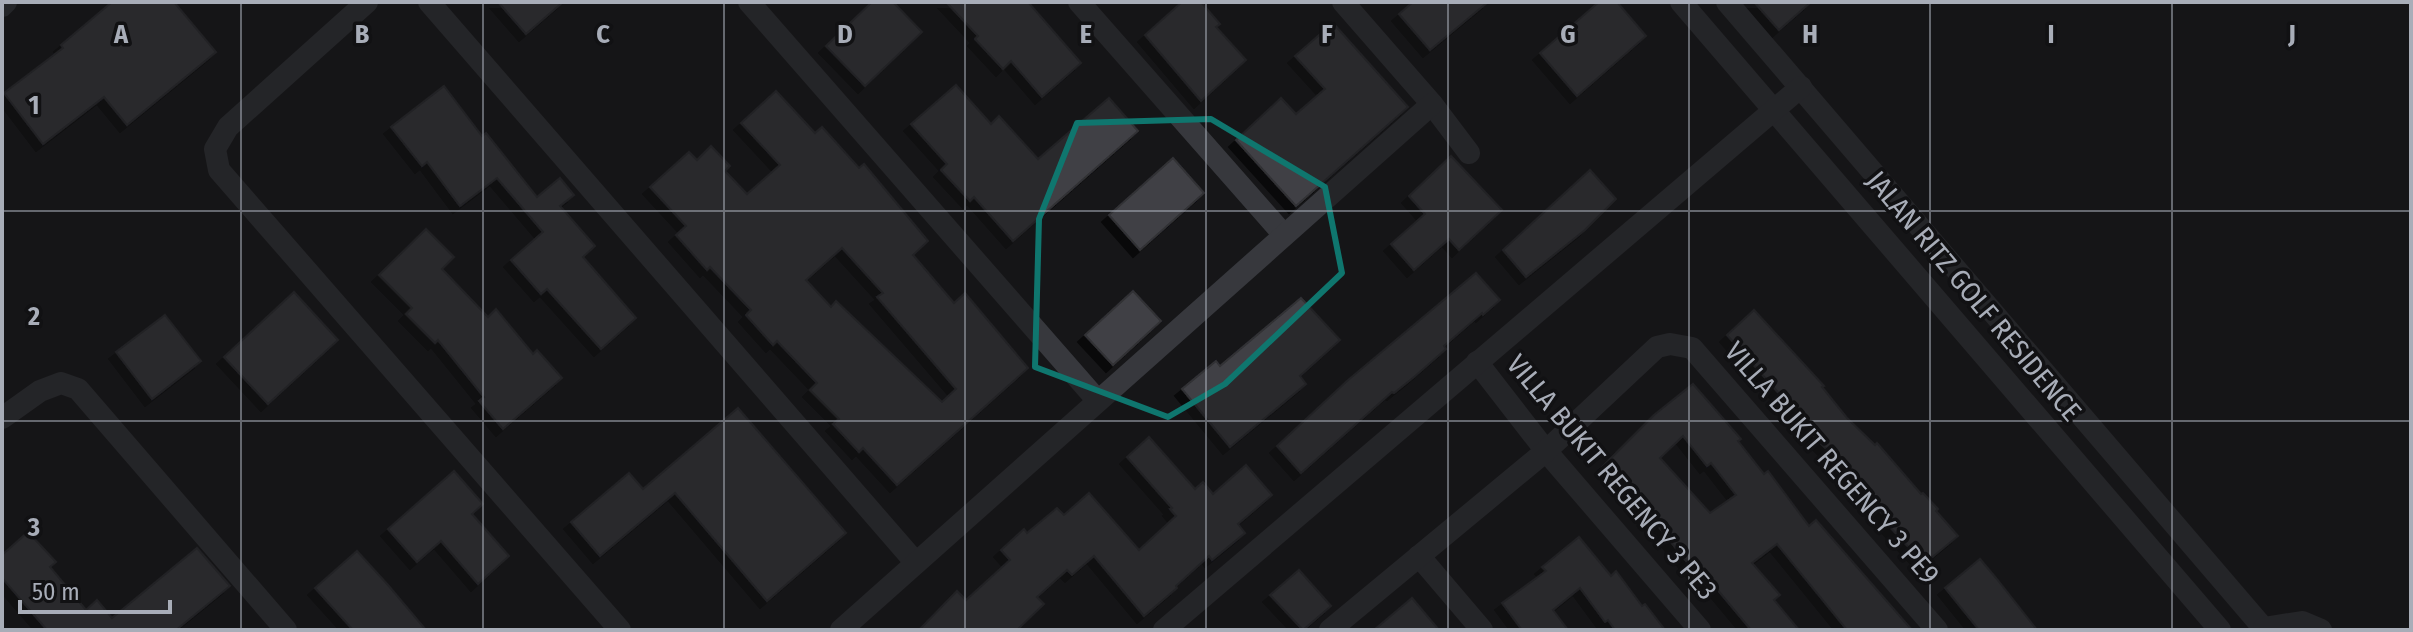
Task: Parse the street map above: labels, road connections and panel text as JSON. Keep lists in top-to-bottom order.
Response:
{
  "streets": {
    "street": ["JALAN RITZ GOLF RESIDENCE", "VILLA BUKIT REGENCY 3 PE9", "VILLA BUKIT REGENCY 3 PE3"]
  },
  "crossings": [
    ["VILLA BUKIT REGENCY 3 PE9", "VILLA BUKIT REGENCY 3 PE3"]
  ],
  "scale_bar": "50 m",
  "grid": {
    "columns": [
      "A",
      "B",
      "C",
      "D",
      "E",
      "F",
      "G",
      "H",
      "I",
      "J"
    ],
    "rows": ["1", "2", "3"]
  }
}
